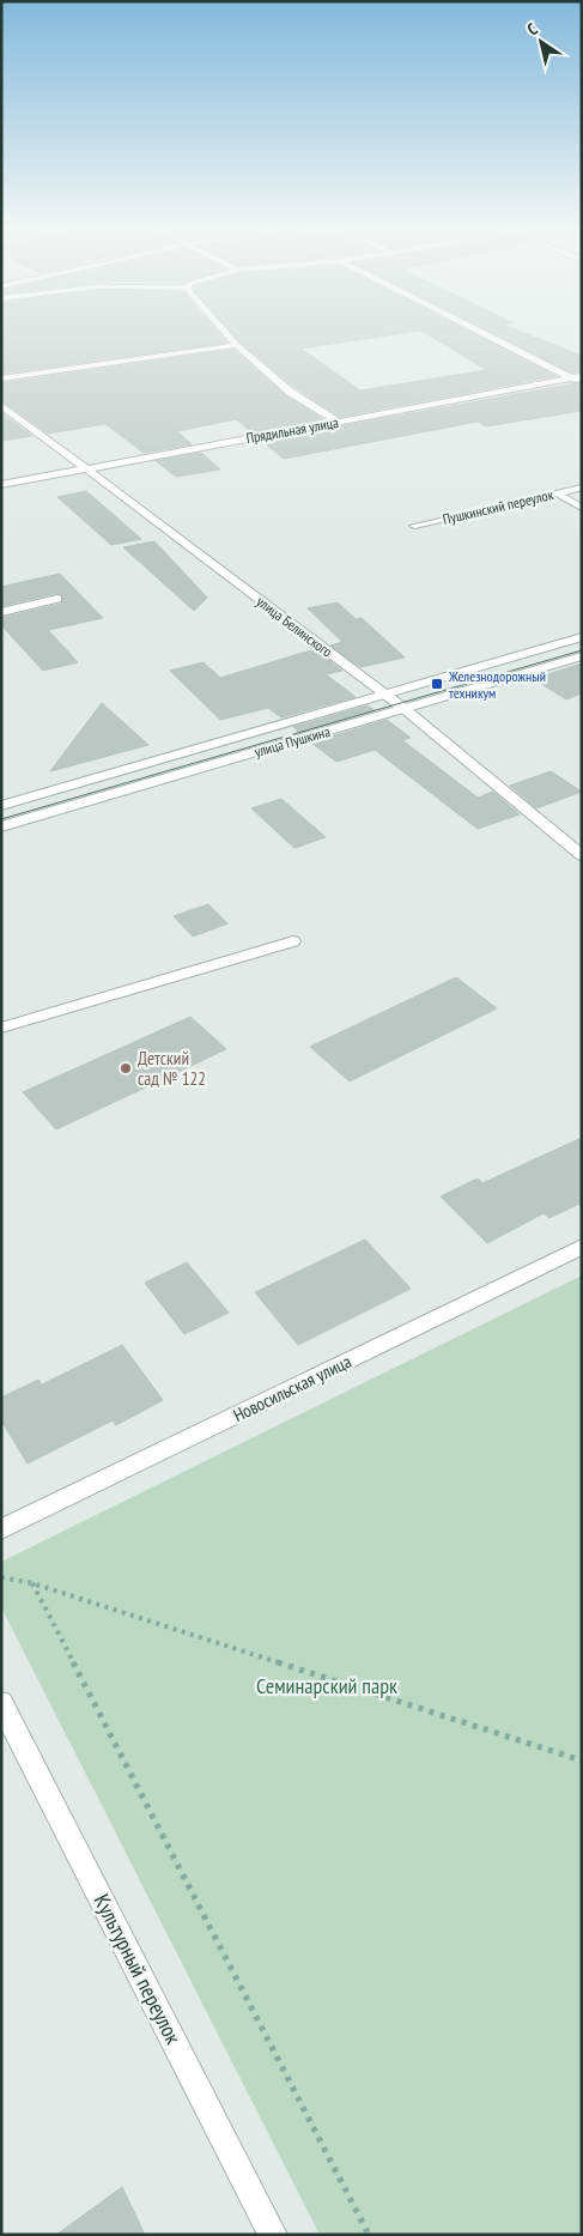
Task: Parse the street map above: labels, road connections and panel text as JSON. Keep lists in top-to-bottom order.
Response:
{
  "streets": {
    "street": [
      "Прядильная улица",
      "улица Белинского",
      "улица Пушкина",
      "Новосильская улица"
    ],
    "lane": ["Пушкинский переулок", "Культурный переулок"]
  },
  "crossings": [
    ["Прядильная улица", "улица Белинского"],
    ["улица Белинского", "улица Пушкина"]
  ],
  "parks": ["Семинарский парк"],
  "places": {
    "transit": ["Железнодорожный техникум"],
    "other": ["Детский сад № 122"]
  },
  "north": "top left"
}
